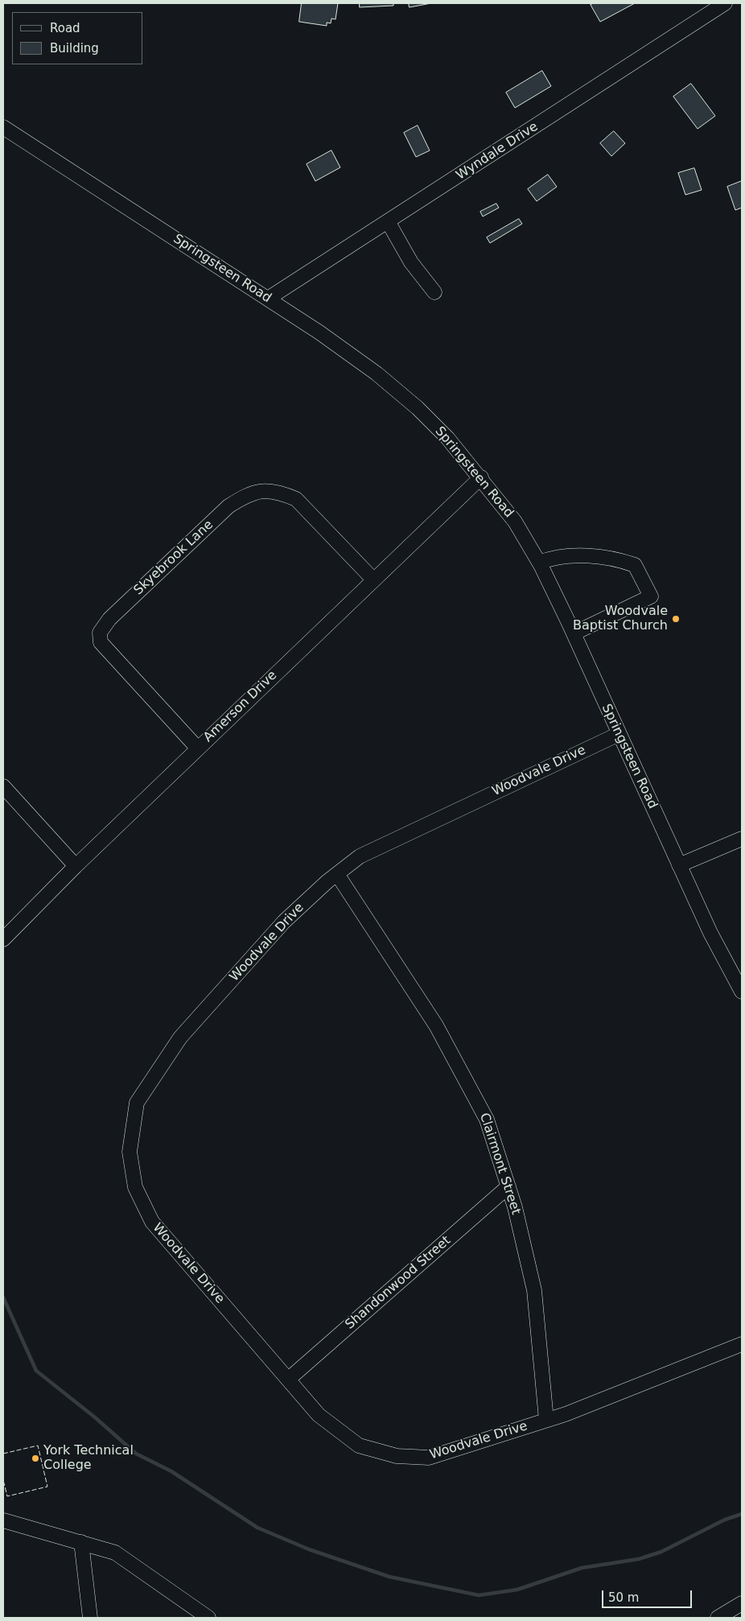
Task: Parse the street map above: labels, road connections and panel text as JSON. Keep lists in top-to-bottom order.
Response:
{
  "streets": {
    "street": [
      "Wyndale Drive",
      "Springsteen Road",
      "Skyebrook Lane",
      "Amerson Drive",
      "Woodvale Drive",
      "Clairmont Street",
      "Shandonwood Street"
    ]
  },
  "crossings": [
    ["Wyndale Drive", "Springsteen Road"],
    ["Springsteen Road", "Amerson Drive"],
    ["Springsteen Road", "Woodvale Drive"],
    ["Skyebrook Lane", "Amerson Drive"],
    ["Woodvale Drive", "Clairmont Street"],
    ["Woodvale Drive", "Shandonwood Street"],
    ["Clairmont Street", "Shandonwood Street"]
  ],
  "places": ["Woodvale Baptist Church", "York Technical College"],
  "legend": ["Road", "Building"],
  "scale_bar": "50 m"
}
